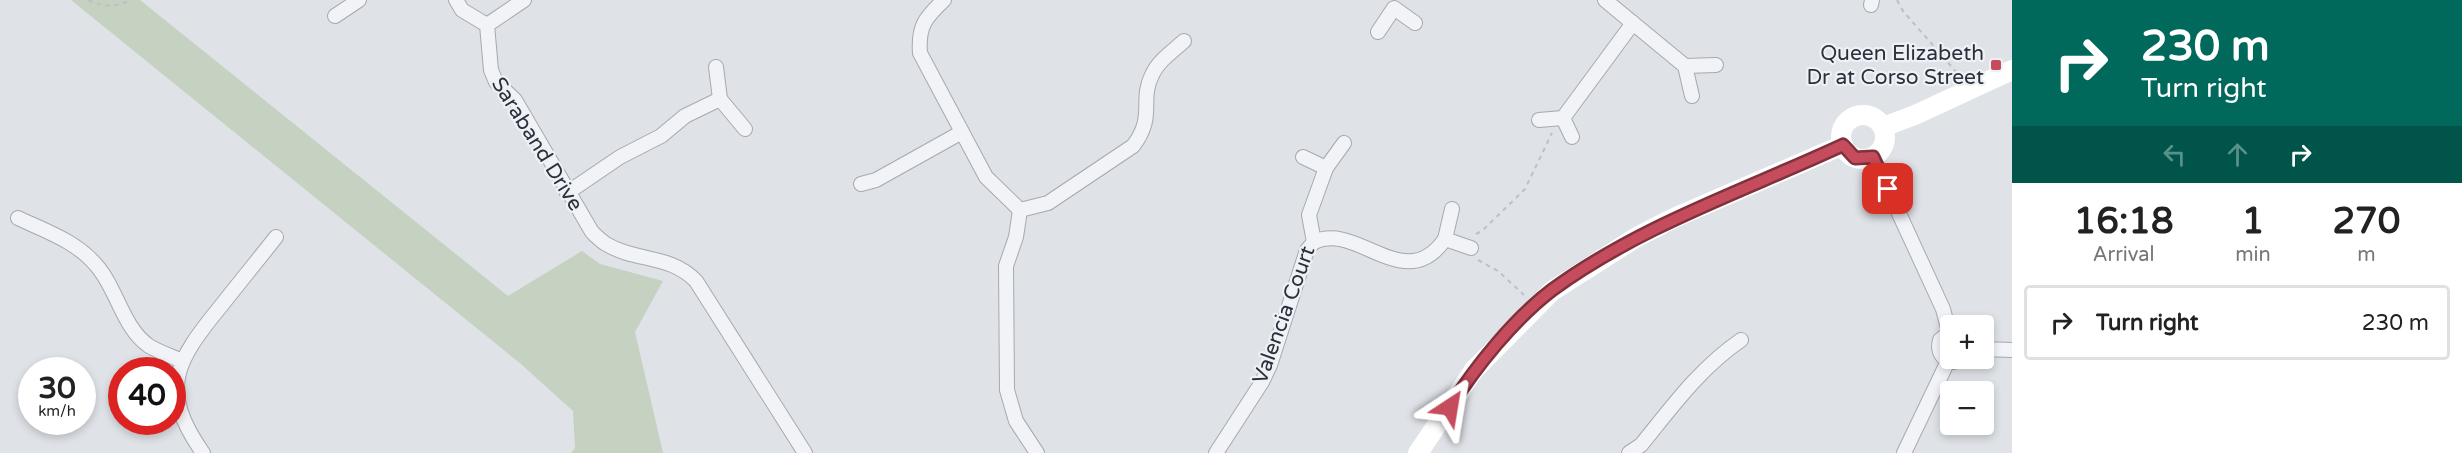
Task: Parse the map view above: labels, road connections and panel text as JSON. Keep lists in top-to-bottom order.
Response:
{
  "streets": {
    "street": ["Saraband Drive", "Valencia Court"]
  },
  "places": {
    "transit": ["Queen Elizabeth Dr at Corso Street"]
  },
  "page": {
    "turn": ["230 m", "Turn right"],
    "eta": [
      "16:18",
      "Arrival",
      "1",
      "min",
      "270",
      "m"
    ],
    "list": [
      {
        "name": "Turn right",
        "value": "230 m"
      }
    ],
    "map_buttons": ["+", "−"],
    "speed": "30 km/h",
    "limit": "40"
  }
}
